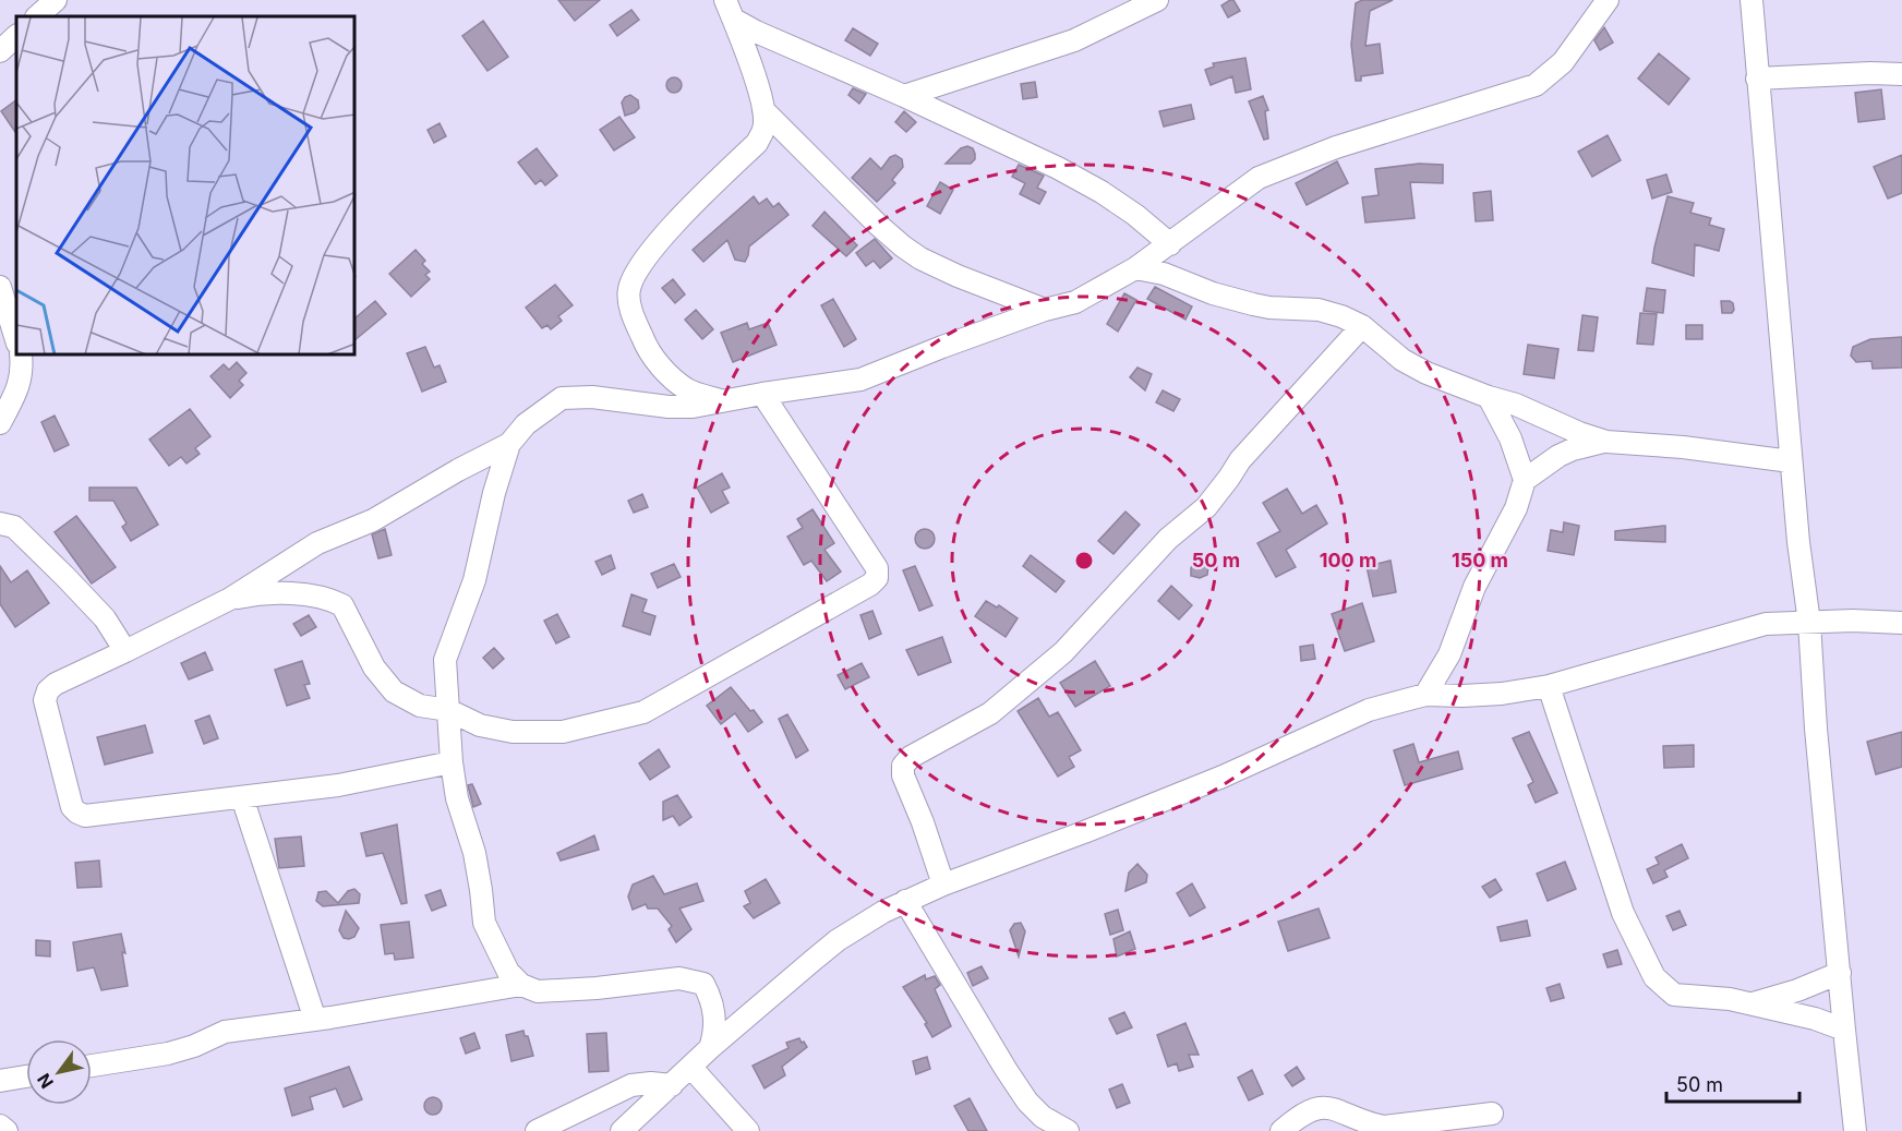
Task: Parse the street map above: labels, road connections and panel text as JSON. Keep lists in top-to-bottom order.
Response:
{
  "scale_bar": "50 m",
  "north": "bottom left",
  "rings": ["50 m", "100 m", "150 m"]
}
